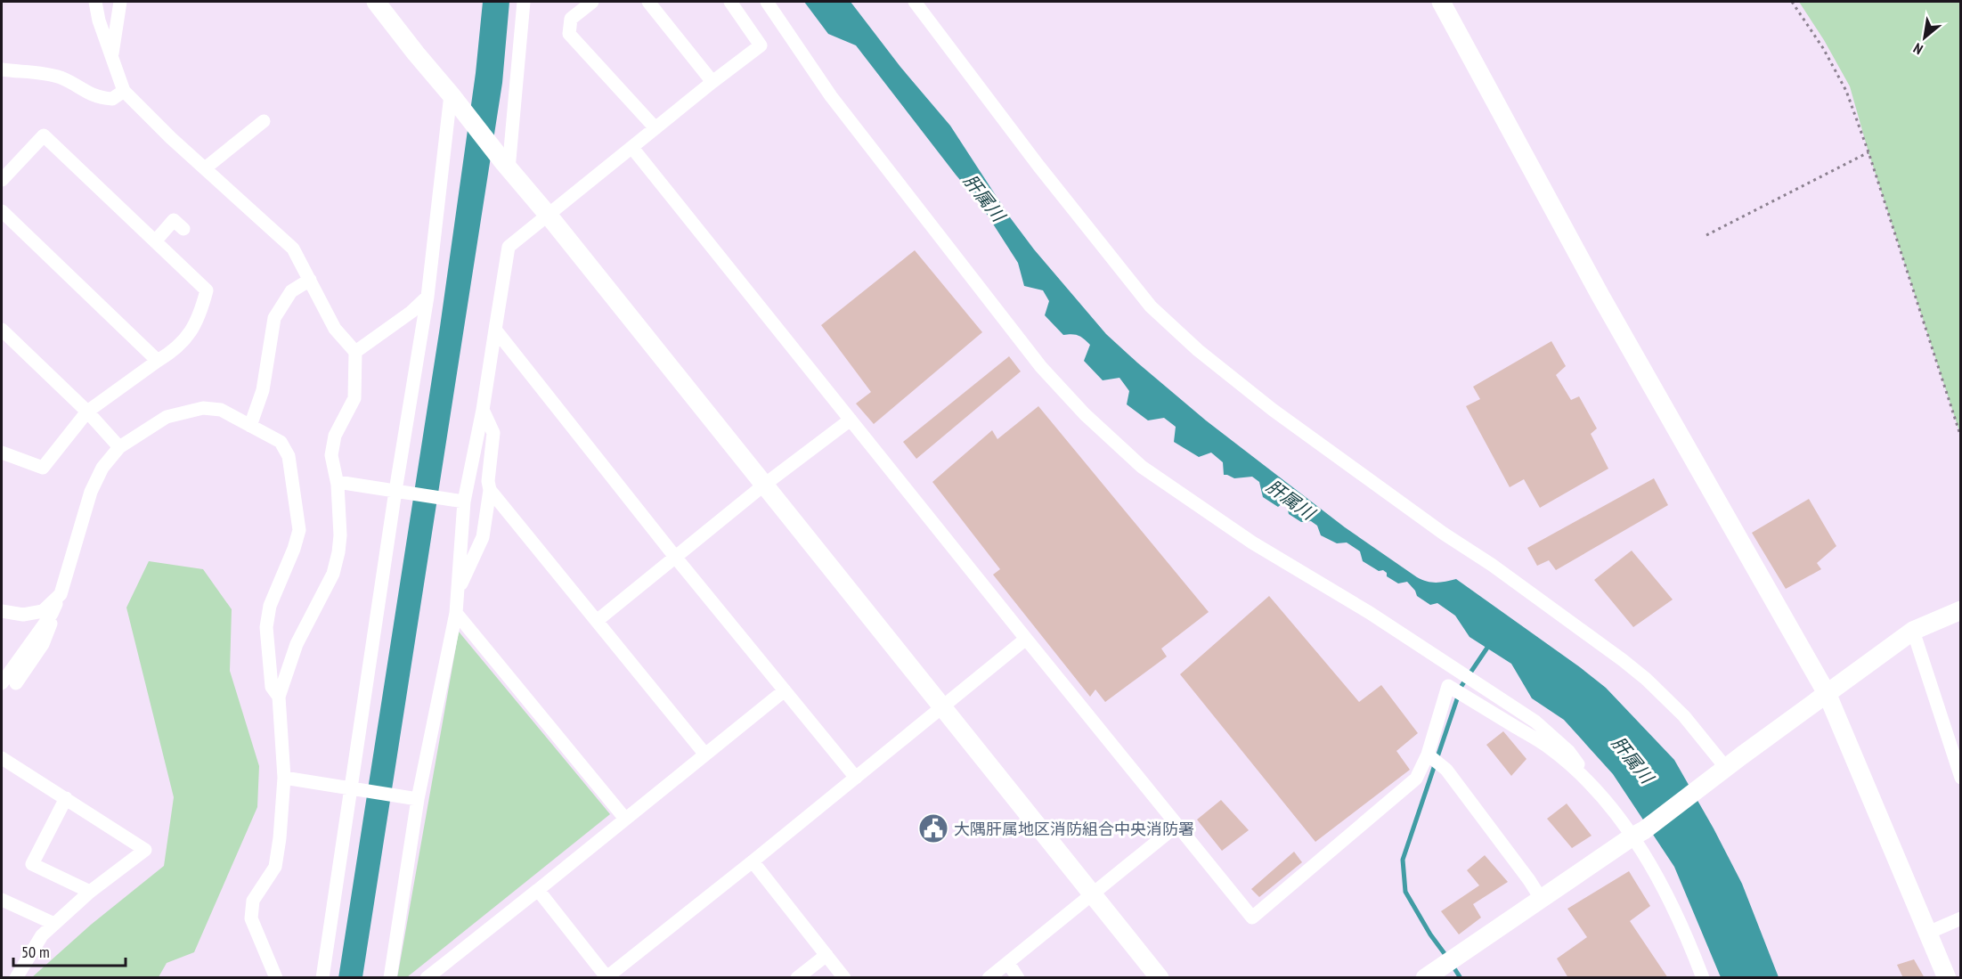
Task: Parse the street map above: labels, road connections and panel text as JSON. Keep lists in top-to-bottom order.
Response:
{
  "water": ["肝属川"],
  "places": {
    "public building": ["大隅肝属地区消防組合中央消防署"]
  },
  "scale_bar": "50 m",
  "north": "bottom left"
}
